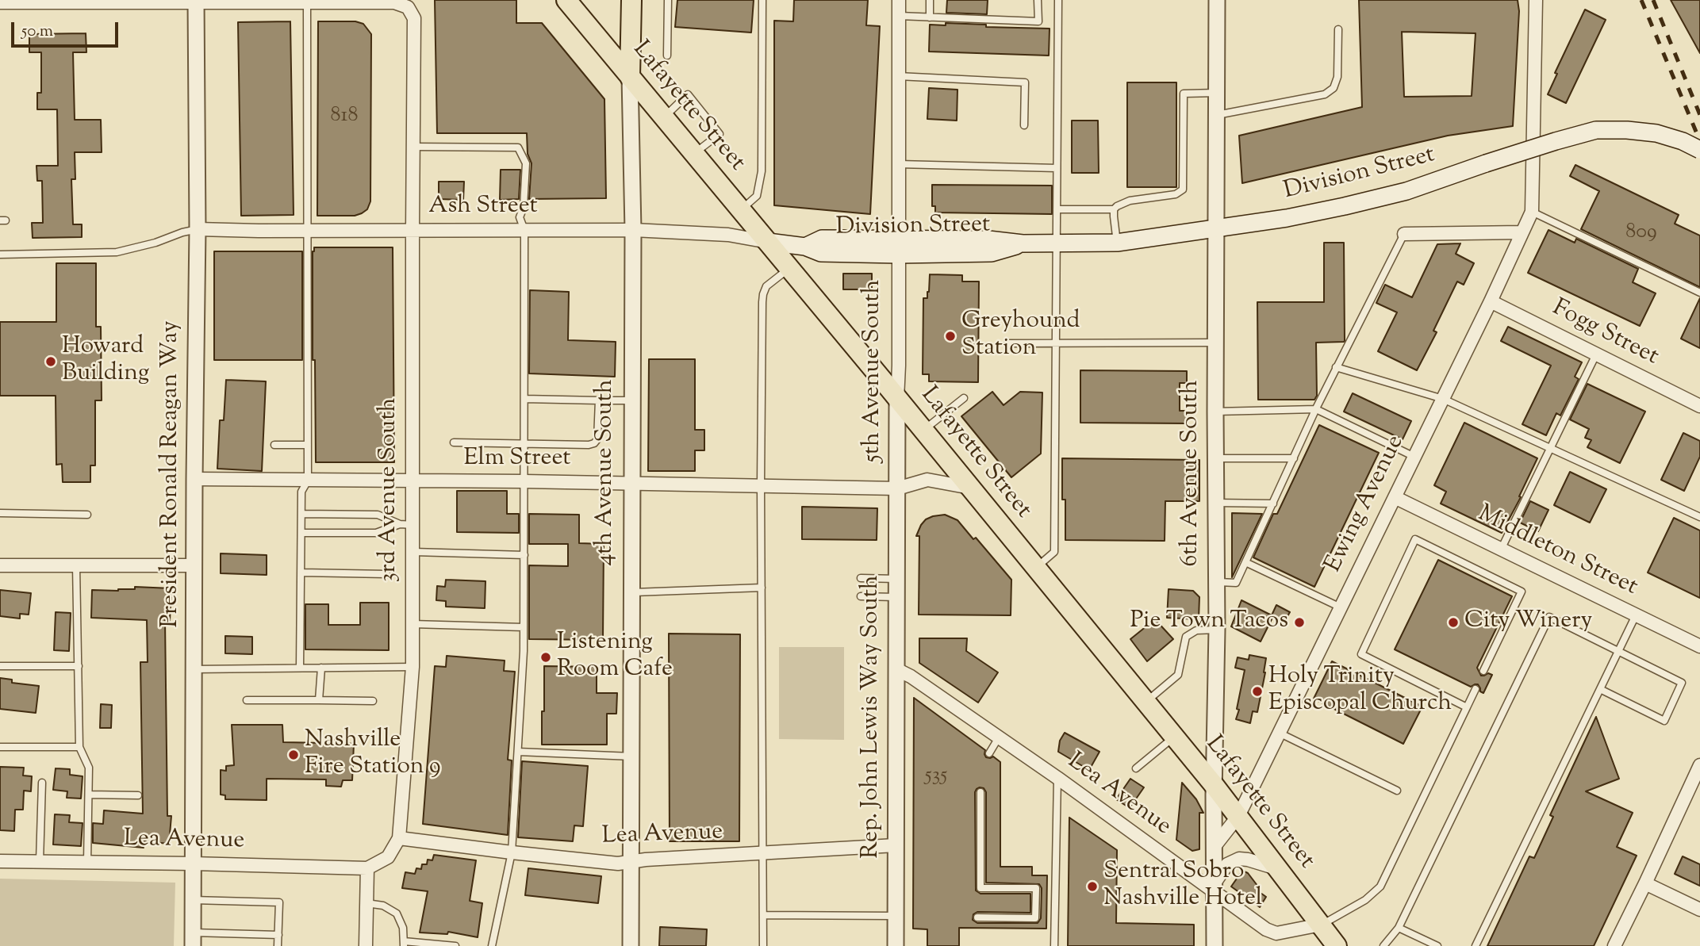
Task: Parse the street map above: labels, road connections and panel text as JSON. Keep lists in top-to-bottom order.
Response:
{
  "streets": {
    "main road": ["Lafayette Street", "Division Street", "4th Avenue South"],
    "street": [
      "Ash Street",
      "Fogg Street",
      "5th Avenue South",
      "Elm Street",
      "6th Avenue South",
      "President Ronald Reagan Way",
      "3rd Avenue South",
      "Ewing Avenue",
      "Middleton Street",
      "Rep. John Lewis Way South",
      "Lea Avenue"
    ]
  },
  "crossings": [
    ["Lafayette Street", "Division Street"],
    ["Lafayette Street", "Ash Street"],
    ["Lafayette Street", "5th Avenue South"],
    ["Lafayette Street", "Elm Street"],
    ["Lafayette Street", "4th Avenue South"],
    ["Lafayette Street", "6th Avenue South"],
    ["Lafayette Street", "Ewing Avenue"],
    ["Lafayette Street", "Lea Avenue"],
    ["Division Street", "Ash Street"],
    ["Division Street", "5th Avenue South"],
    ["Division Street", "6th Avenue South"],
    ["Ash Street", "4th Avenue South"],
    ["Ash Street", "President Ronald Reagan Way"],
    ["Ash Street", "3rd Avenue South"],
    ["Fogg Street", "Ewing Avenue"],
    ["5th Avenue South", "Elm Street"],
    ["5th Avenue South", "Rep. John Lewis Way South"],
    ["Elm Street", "4th Avenue South"],
    ["Elm Street", "President Ronald Reagan Way"],
    ["Elm Street", "3rd Avenue South"],
    ["Elm Street", "Rep. John Lewis Way South"],
    ["4th Avenue South", "Lea Avenue"],
    ["6th Avenue South", "Ewing Avenue"],
    ["6th Avenue South", "Lea Avenue"],
    ["President Ronald Reagan Way", "Lea Avenue"],
    ["3rd Avenue South", "Lea Avenue"],
    ["Ewing Avenue", "Middleton Street"],
    ["Rep. John Lewis Way South", "Lea Avenue"]
  ],
  "places": [
    "Greyhound Station",
    "Howard Building",
    "Pie Town Tacos",
    "City Winery",
    "Listening Room Cafe",
    "Holy Trinity Episcopal Church",
    "Nashville Fire Station 9",
    "Sentral Sobro Nashville Hotel"
  ],
  "house_numbers": ["818", "809", "535"],
  "scale_bar": "50 m"
}
